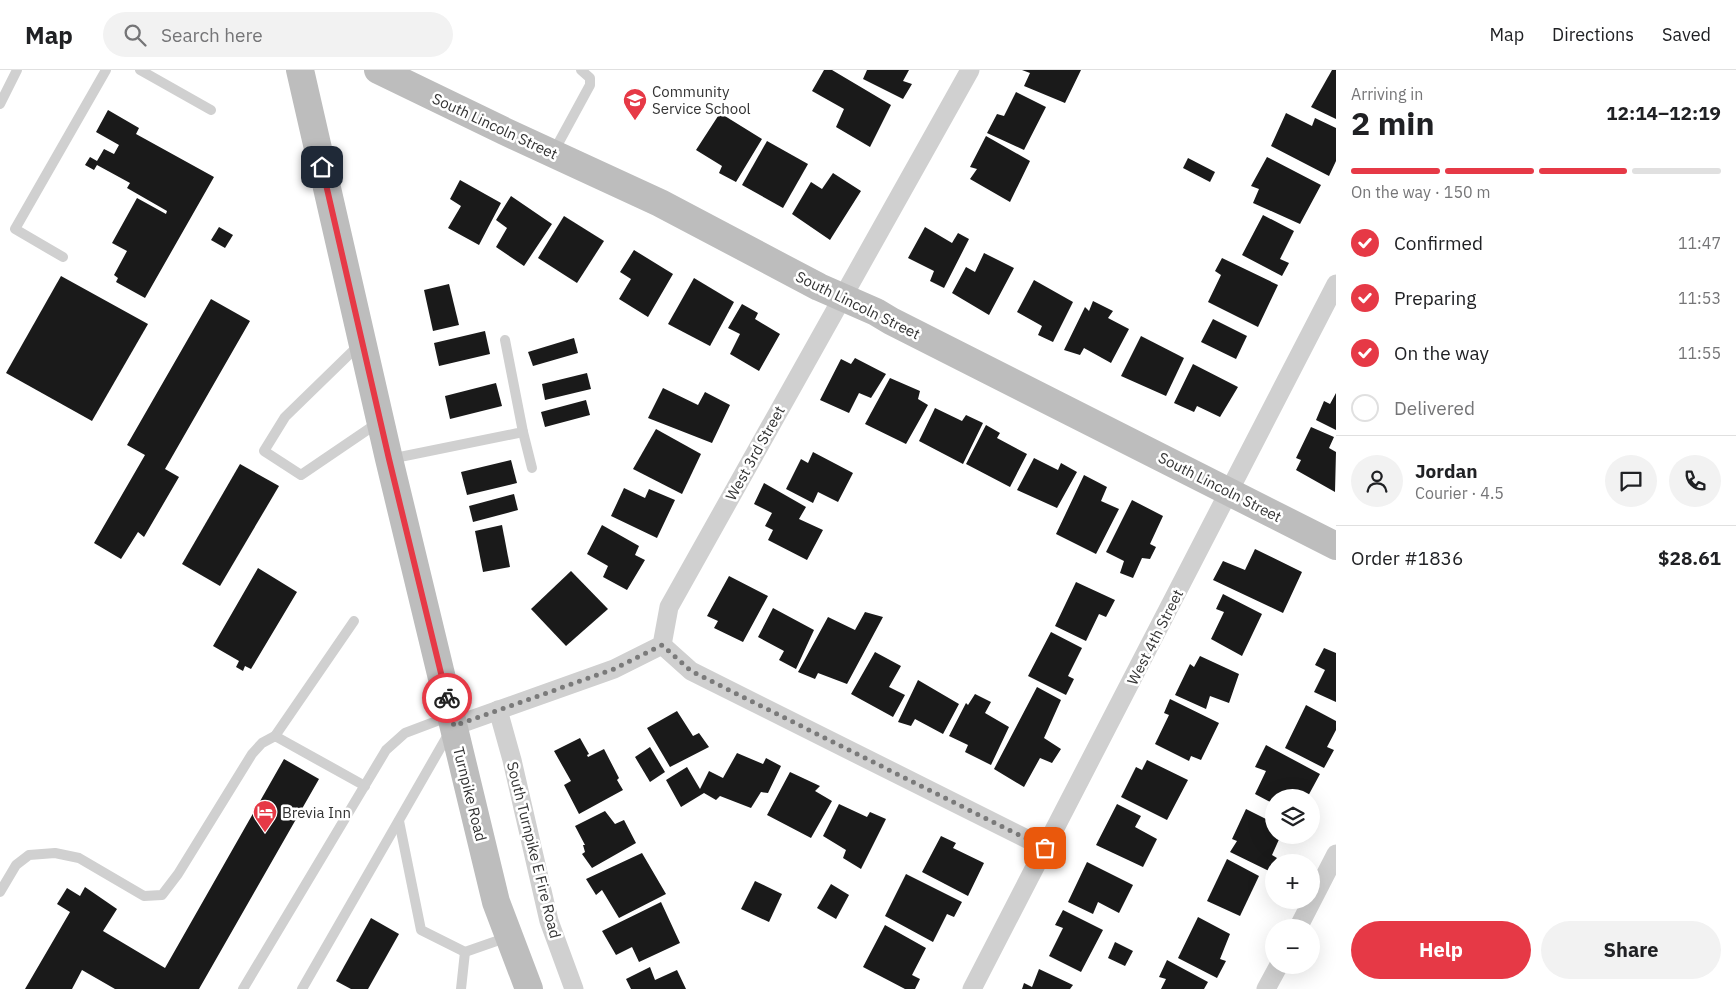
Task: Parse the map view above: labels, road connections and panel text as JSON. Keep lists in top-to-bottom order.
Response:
{
  "streets": {
    "street": [
      "South Lincoln Street",
      "West 3rd Street",
      "West 4th Street",
      "Turnpike Road",
      "South Turnpike E Fire Road"
    ]
  },
  "crossings": [
    ["South Lincoln Street", "West 3rd Street"],
    ["South Lincoln Street", "West 4th Street"]
  ],
  "places": {
    "school or university": ["Community Service School"],
    "hotel": ["Brevia Inn"]
  },
  "page": {
    "header": "Map",
    "search": "Search here",
    "nav": ["Map", "Directions", "Saved"],
    "heading": ["2 min", "Arriving in", "12:14–12:19"],
    "panel": [
      "Jordan",
      "Courier · 4.5",
      "Order #1836",
      "$28.61"
    ],
    "bar": "On the way · 150 m",
    "list": [
      ["Confirmed", "11:47"],
      ["Preparing", "11:53"],
      ["On the way", "11:55"],
      "Delivered"
    ],
    "map_buttons": ["+", "−"],
    "buttons": ["Help", "Share"]
  }
}
